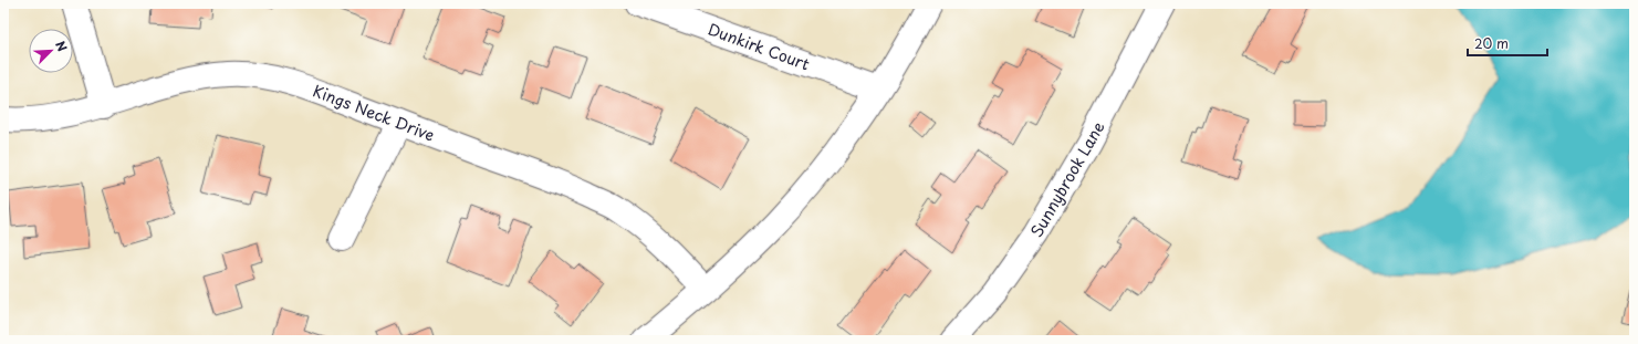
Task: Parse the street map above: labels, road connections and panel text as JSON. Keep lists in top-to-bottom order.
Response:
{
  "streets": {
    "street": ["Dunkirk Court", "Kings Neck Drive", "Sunnybrook Lane"]
  },
  "scale_bar": "20 m",
  "north": "top right"
}
